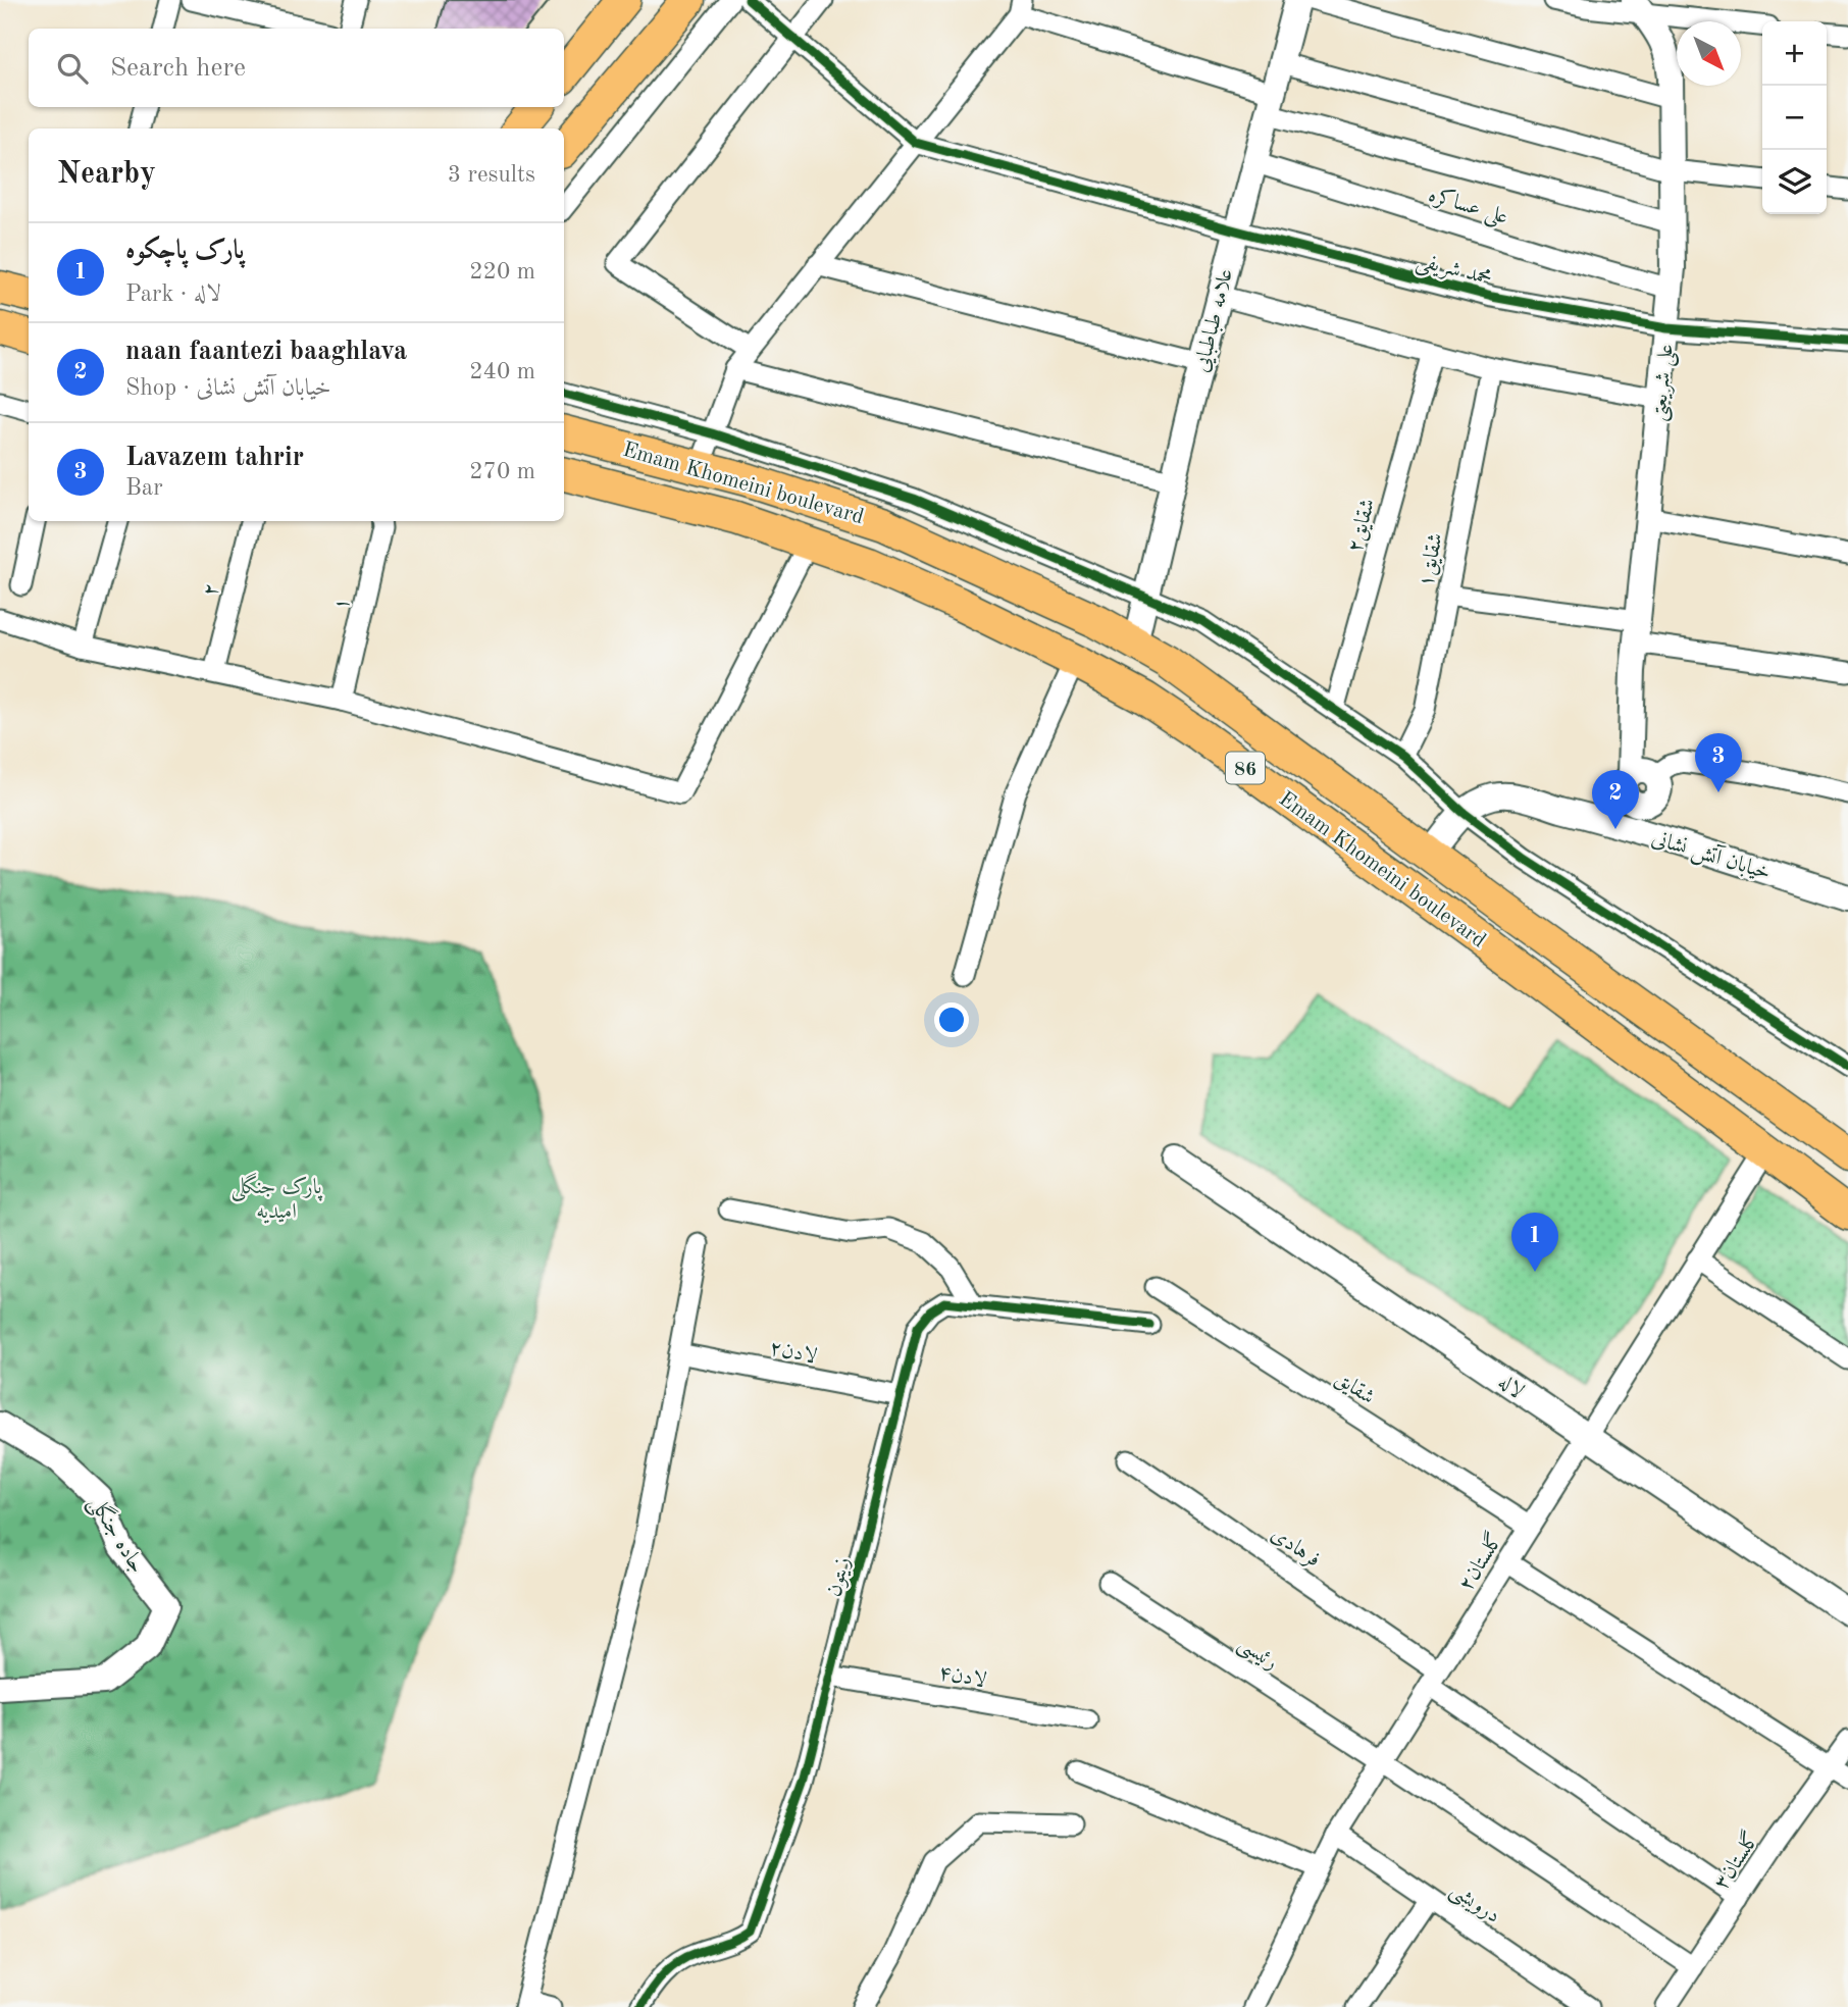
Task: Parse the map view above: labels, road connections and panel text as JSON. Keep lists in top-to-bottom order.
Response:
{
  "streets": {
    "main road": ["Emam Khomeini boulevard", "86"],
    "street": [
      "علی عساکره",
      "محمد شریفی",
      "علامه طباطبایی",
      "علی شریعتی",
      "شقایق۲",
      "شقایق۱",
      "۲",
      "۱",
      "خیابان آتش نشانی",
      "لادن۲",
      "لاله",
      "شقایق",
      "جاده جنگلی",
      "فرهادی",
      "گلستان۲",
      "زیتون",
      "رئیسی",
      "لادن۴",
      "گلستان۳",
      "درویشی"
    ]
  },
  "crossings": [
    ["علی عساکره", "علامه طباطبایی"],
    ["علی عساکره", "علی شریعتی"],
    ["محمد شریفی", "علامه طباطبایی"],
    ["محمد شریفی", "علی شریعتی"],
    ["علامه طباطبایی", "Emam Khomeini boulevard"],
    ["Emam Khomeini boulevard", "خیابان آتش نشانی"],
    ["Emam Khomeini boulevard", "گلستان۲"],
    ["لادن۲", "زیتون"],
    ["لاله", "گلستان۲"],
    ["شقایق", "گلستان۲"],
    ["فرهادی", "گلستان۲"],
    ["فرهادی", "گلستان۳"],
    ["گلستان۲", "رئیسی"],
    ["گلستان۲", "درویشی"],
    ["زیتون", "لادن۴"],
    ["رئیسی", "گلستان۳"]
  ],
  "parks": ["پارک جنگلی امیدیه"],
  "north": "bottom right",
  "page": {
    "map_buttons": ["+", "−"],
    "search": "Search here",
    "heading": ["Nearby", "3 results"],
    "list": [
      {
        "mark": "1",
        "name": "پارک پاچکوه",
        "note": "Park · لاله",
        "value": "220 m"
      },
      {
        "mark": "2",
        "name": "naan faantezi baaghlava",
        "note": "Shop · خیابان آتش نشانی",
        "value": "240 m"
      },
      {
        "mark": "3",
        "name": "Lavazem tahrir",
        "note": "Bar",
        "value": "270 m"
      }
    ],
    "pins": ["3", "2", "1"]
  }
}
